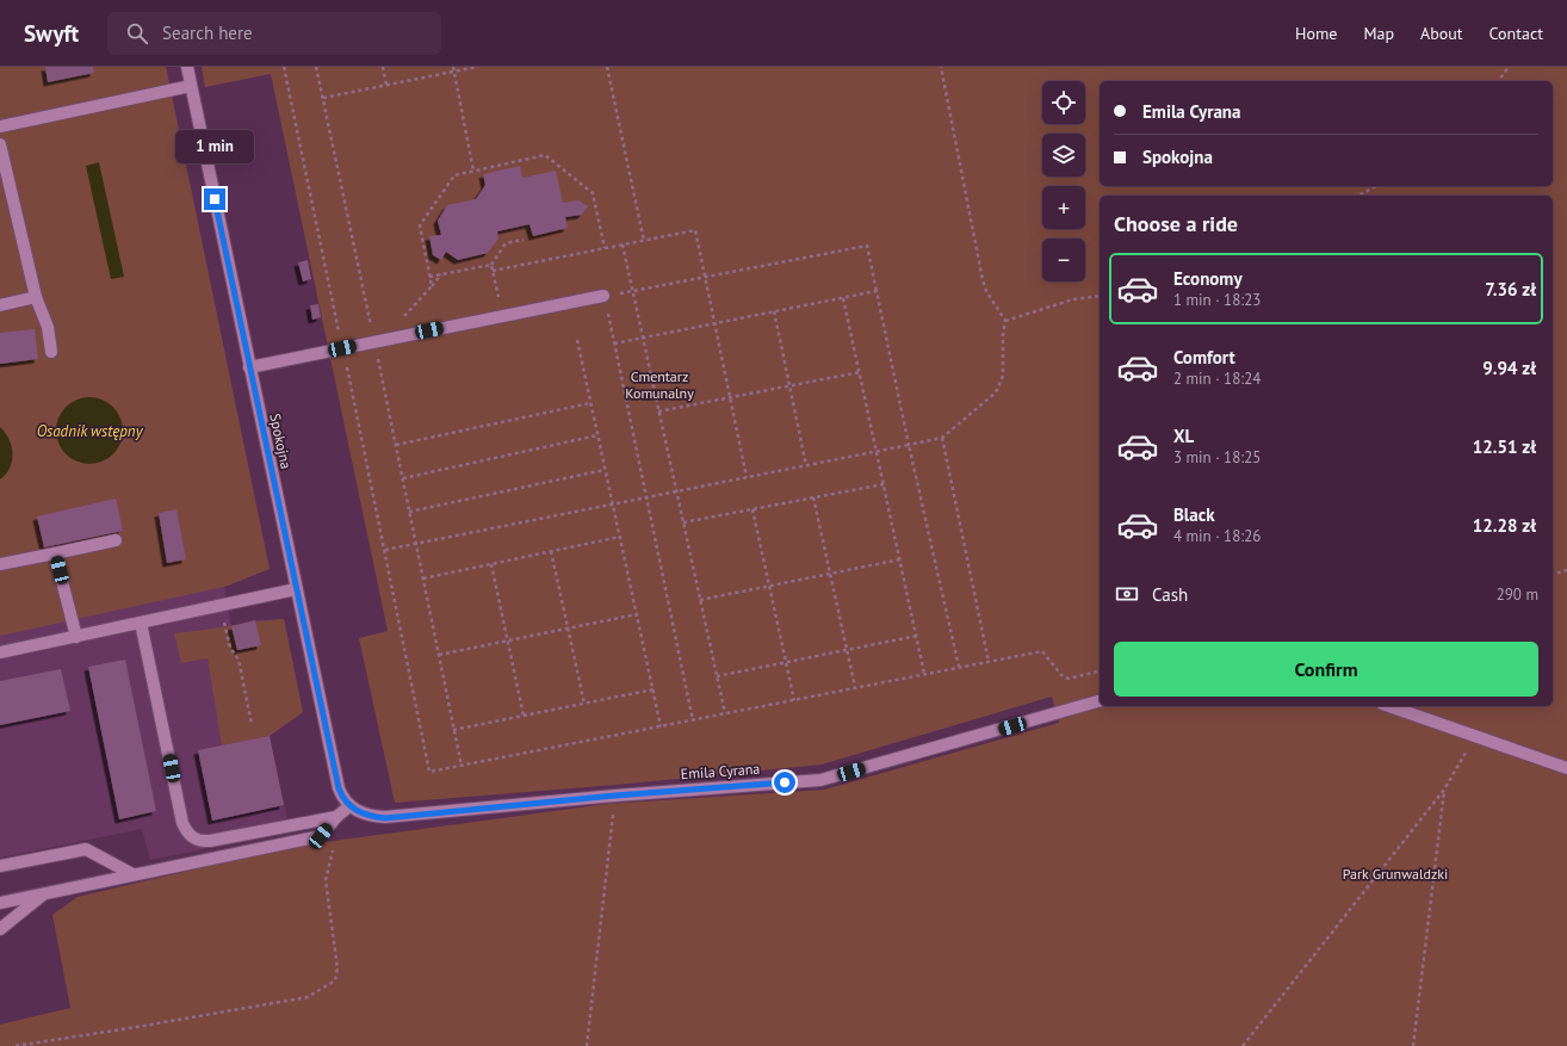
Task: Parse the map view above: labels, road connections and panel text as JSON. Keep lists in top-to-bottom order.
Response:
{
  "streets": {
    "street": ["Spokojna", "Emila Cyrana"]
  },
  "crossings": [
    ["Spokojna", "Emila Cyrana"]
  ],
  "water": ["Osadnik wstępny"],
  "parks": ["Cmentarz Komunalny", "Park Grunwaldzki"],
  "page": {
    "header": "Swyft",
    "search": "Search here",
    "nav": [
      "Home",
      "Map",
      "About",
      "Contact"
    ],
    "map_buttons": ["+", "−"],
    "banner": ["Emila Cyrana", "Spokojna"],
    "bubble": "1 min",
    "heading": "Choose a ride",
    "list": [
      {
        "name": "Economy",
        "note": "1 min · 18:23",
        "value": "7.36 zł"
      },
      {
        "name": "Comfort",
        "note": "2 min · 18:24",
        "value": "9.94 zł"
      },
      {
        "name": "XL",
        "note": "3 min · 18:25",
        "value": "12.51 zł"
      },
      {
        "name": "Black",
        "note": "4 min · 18:26",
        "value": "12.28 zł"
      }
    ],
    "pay": ["Cash", "290 m"],
    "buttons": "Confirm"
  }
}
